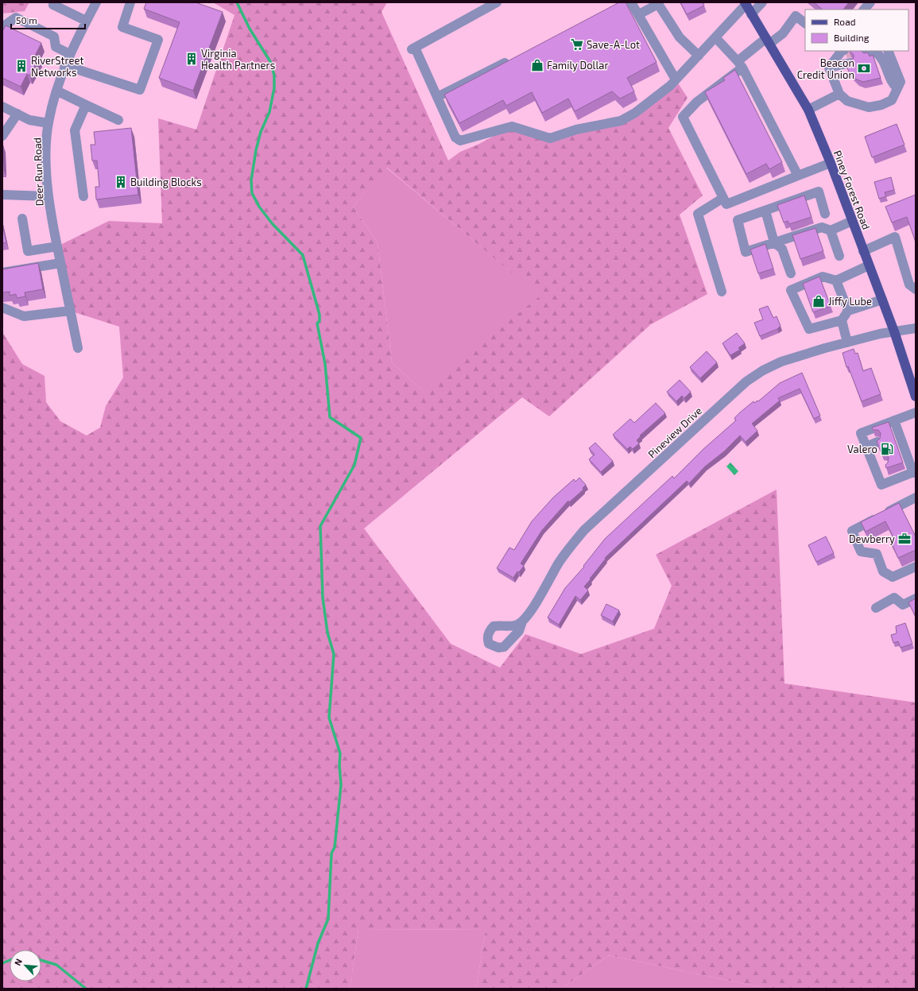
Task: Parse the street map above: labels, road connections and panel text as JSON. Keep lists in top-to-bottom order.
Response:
{
  "streets": {
    "main road": ["Piney Forest Road"],
    "street": ["Deer Run Road", "Pineview Drive"]
  },
  "crossings": [
    ["Piney Forest Road", "Pineview Drive"]
  ],
  "places": {
    "supermarket": ["Save-A-Lot"],
    "building": ["Virginia Health Partners", "RiverStreet Networks", "Building Blocks"],
    "shop": ["Family Dollar", "Jiffy Lube"],
    "bank": ["Beacon Credit Union"],
    "fuel station": ["Valero"],
    "office": ["Dewberry"]
  },
  "legend": ["Road", "Building"],
  "scale_bar": "50 m",
  "north": "top left"
}
